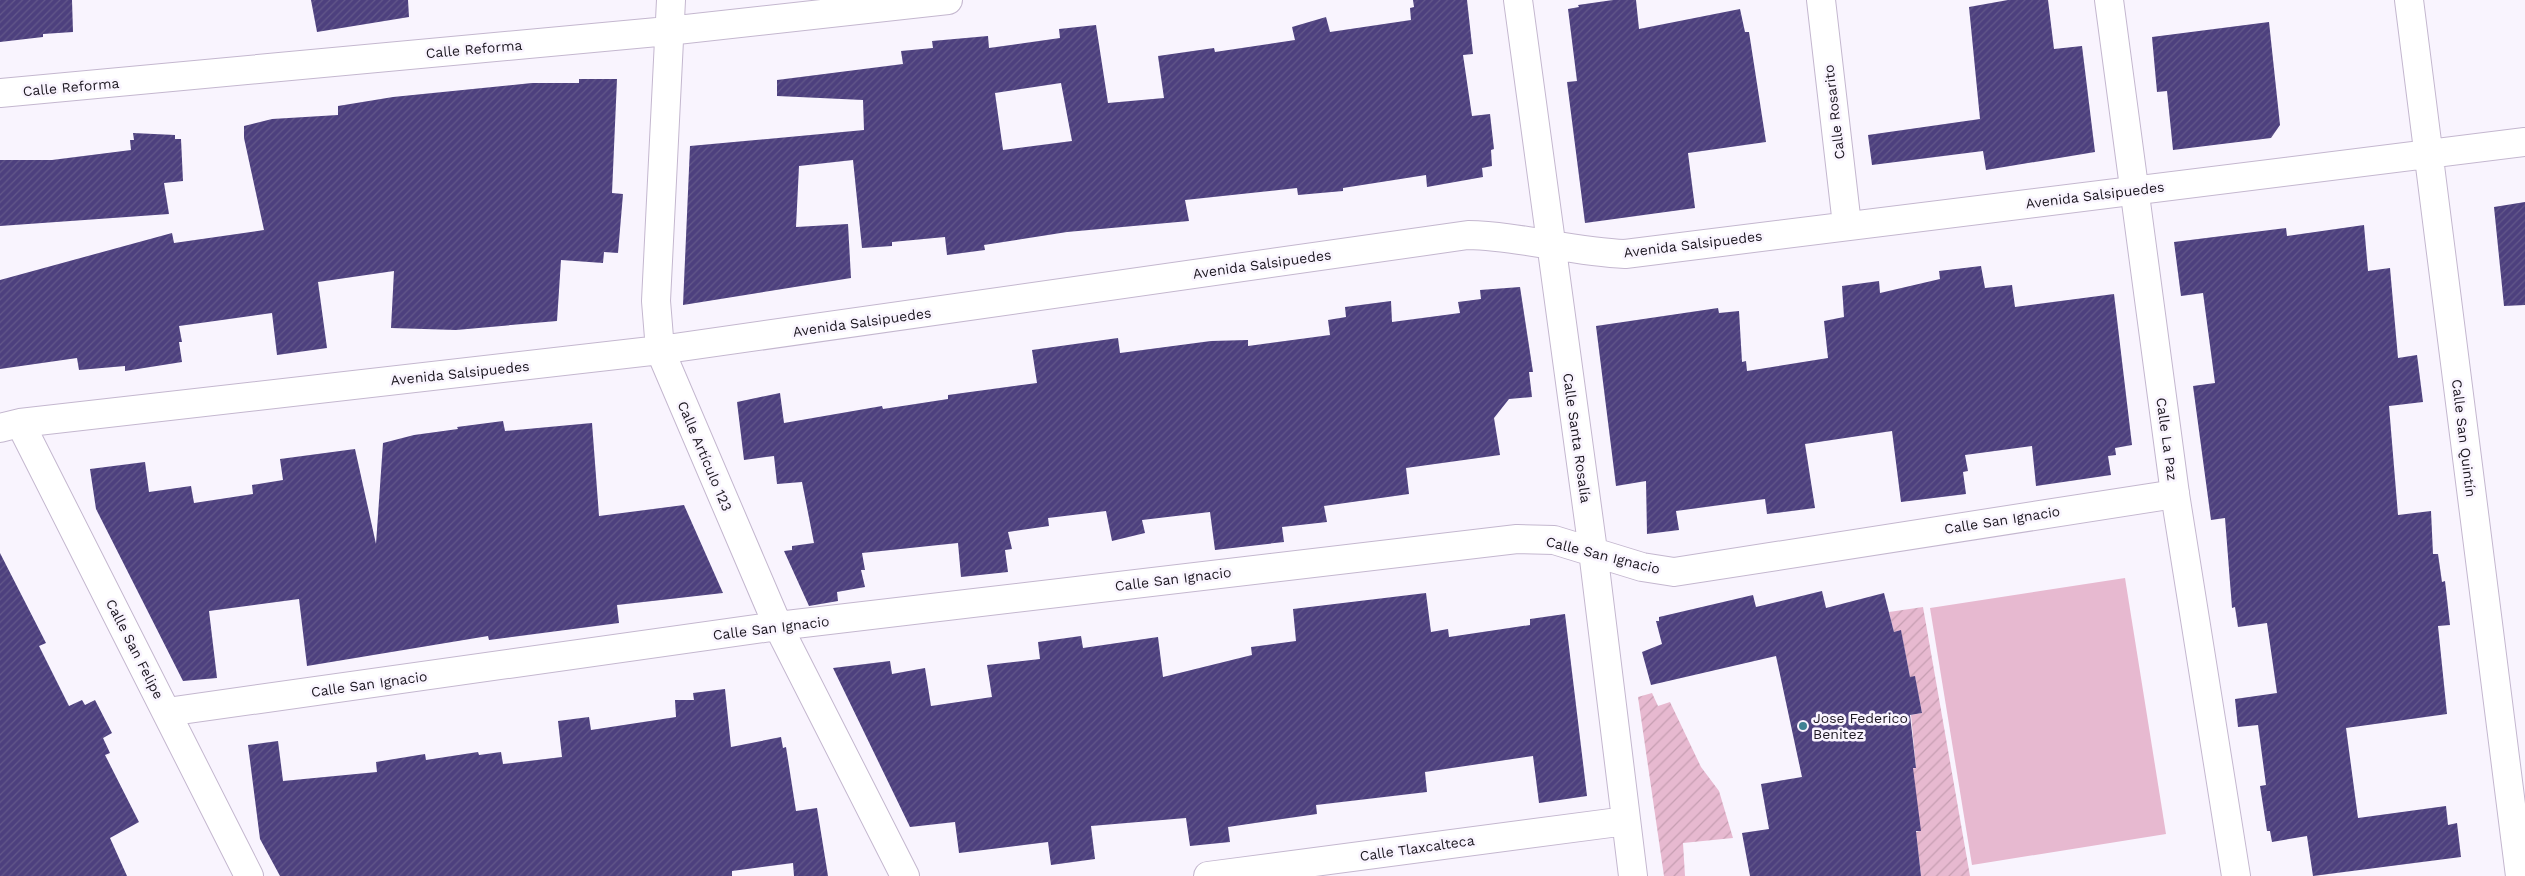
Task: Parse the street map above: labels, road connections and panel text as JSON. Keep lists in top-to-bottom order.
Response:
{
  "streets": {
    "street": [
      "Calle Reforma",
      "Calle Rosarito",
      "Avenida Salsipuedes",
      "Calle Santa Rosalía",
      "Calle San Quintín",
      "Calle La Paz",
      "Calle Artículo 123",
      "Calle San Ignacio",
      "Calle San Felipe",
      "Calle Tlaxcalteca"
    ]
  },
  "crossings": [
    ["Calle Reforma", "Calle Artículo 123"],
    ["Calle Rosarito", "Avenida Salsipuedes"],
    ["Avenida Salsipuedes", "Calle Santa Rosalía"],
    ["Avenida Salsipuedes", "Calle San Quintín"],
    ["Avenida Salsipuedes", "Calle La Paz"],
    ["Avenida Salsipuedes", "Calle Artículo 123"],
    ["Avenida Salsipuedes", "Calle San Felipe"],
    ["Calle Santa Rosalía", "Calle San Ignacio"],
    ["Calle Santa Rosalía", "Calle Tlaxcalteca"],
    ["Calle La Paz", "Calle San Ignacio"],
    ["Calle Artículo 123", "Calle San Ignacio"],
    ["Calle San Ignacio", "Calle San Felipe"]
  ],
  "places": ["Jose Federico Benitez"]
}
